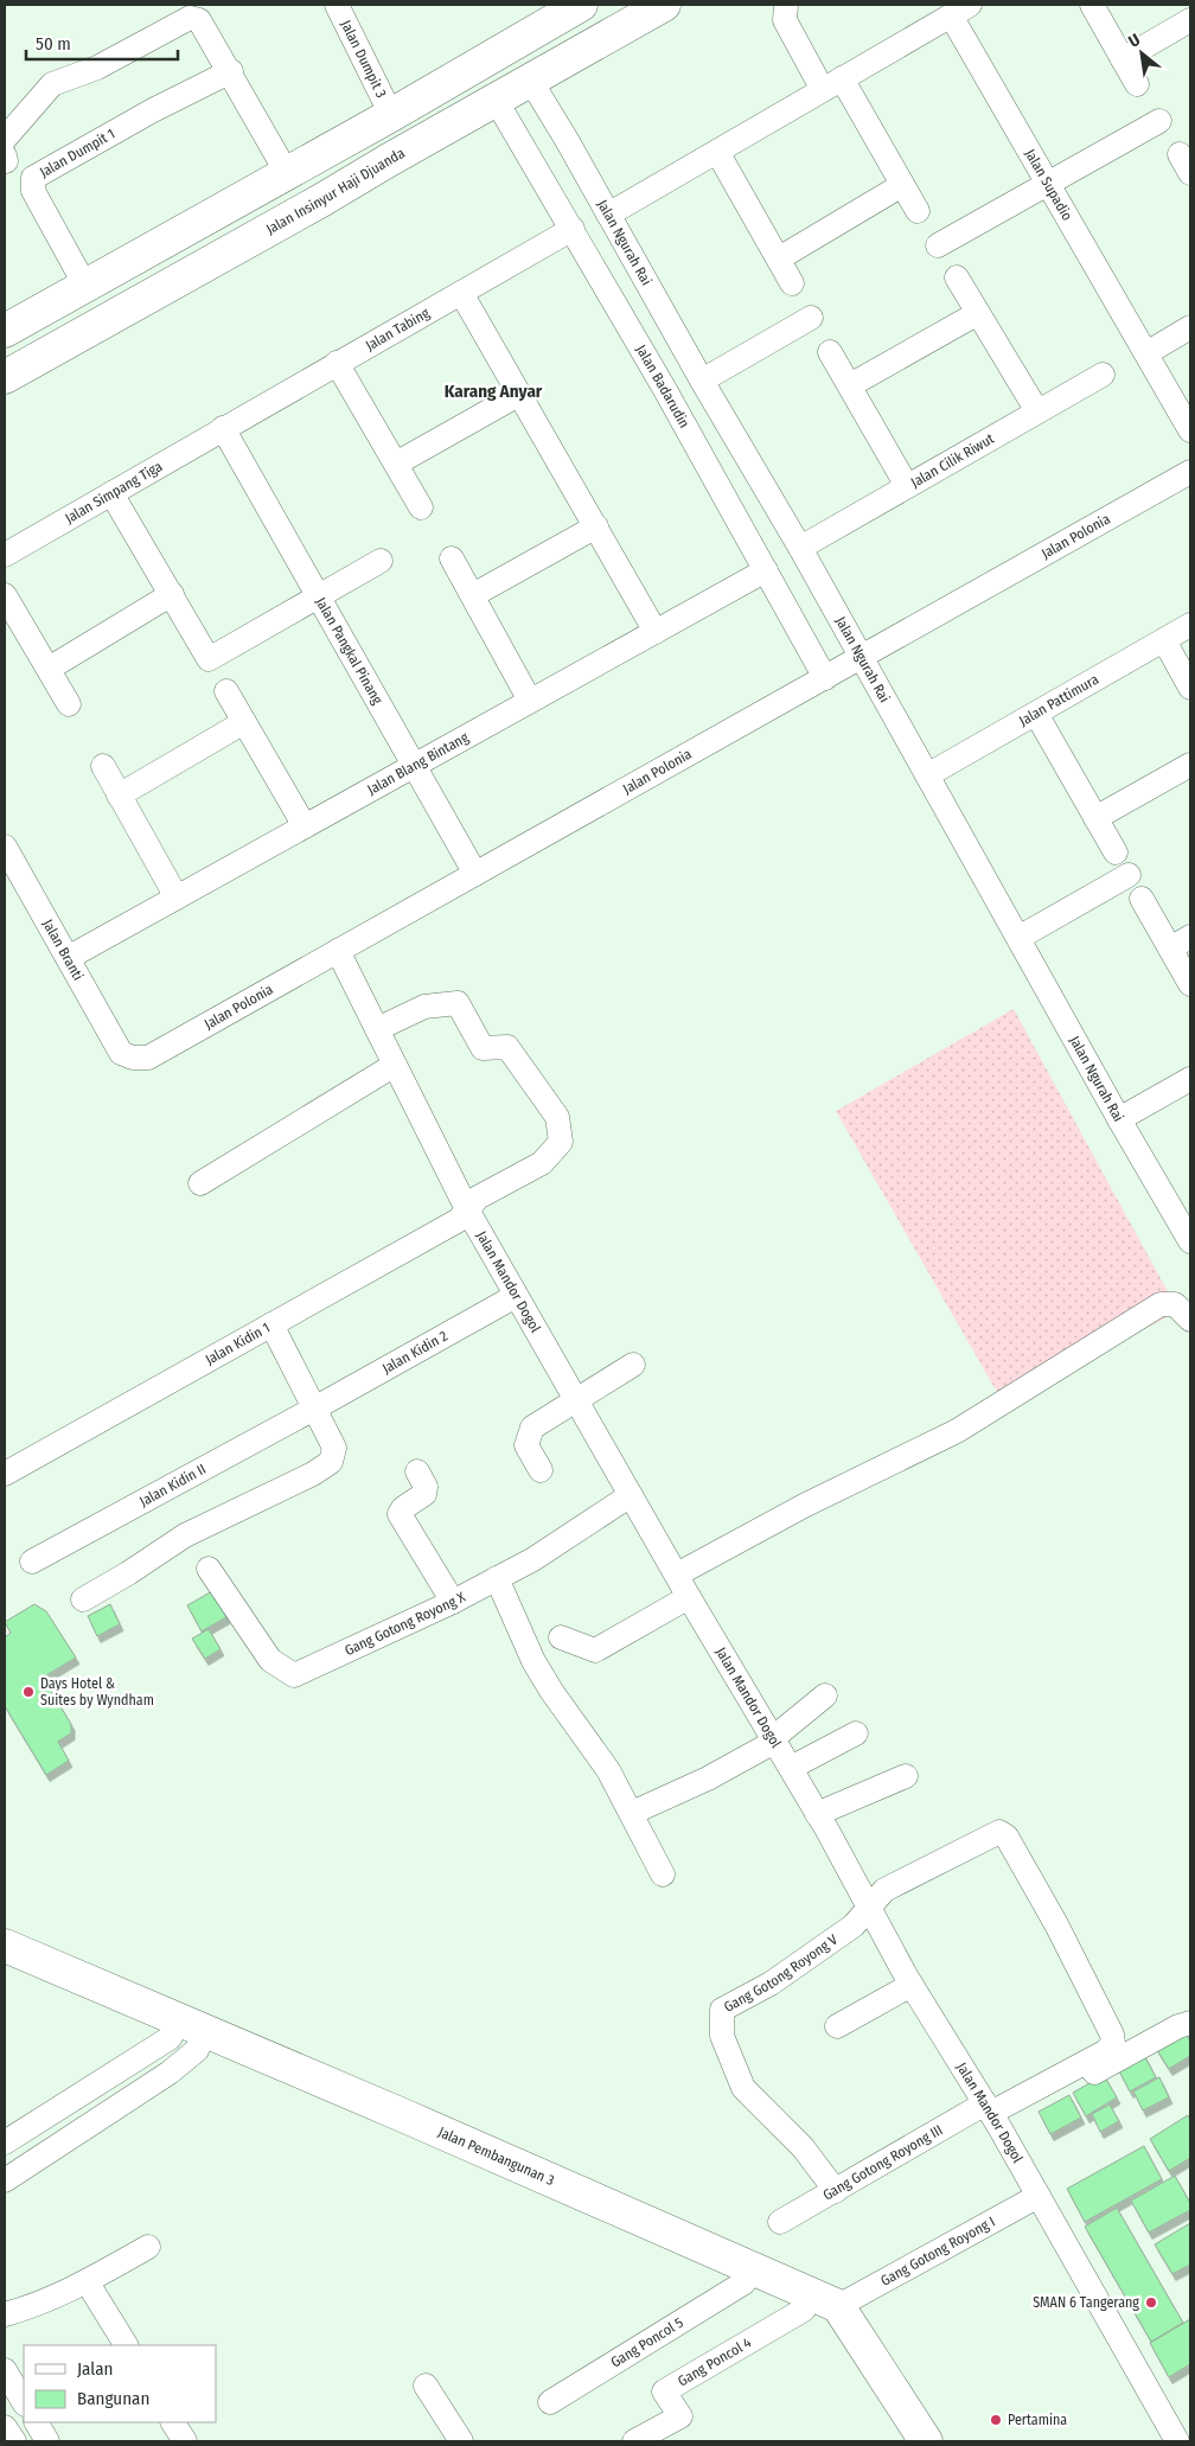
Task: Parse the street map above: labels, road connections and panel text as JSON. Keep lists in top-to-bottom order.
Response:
{
  "streets": {
    "street": [
      "Jalan Dumpit 3",
      "Jalan Dumpit 1",
      "Jalan Supadio",
      "Jalan Insinyur Haji Djuanda",
      "Jalan Ngurah Rai",
      "Jalan Tabing",
      "Jalan Badarudin",
      "Jalan Cilik Riwut",
      "Jalan Simpang Tiga",
      "Jalan Polonia",
      "Jalan Pangkal Pinang",
      "Jalan Pattimura",
      "Jalan Blang Bintang",
      "Jalan Branti",
      "Jalan Mandor Dogol",
      "Jalan Kidin 1",
      "Jalan Kidin 2",
      "Jalan Kidin II",
      "Gang Gotong Royong X",
      "Gang Gotong Royong V",
      "Jalan Pembangunan 3",
      "Gang Gotong Royong III",
      "Gang Gotong Royong I",
      "Gang Poncol 5",
      "Gang Poncol 4"
    ]
  },
  "crossings": [
    ["Jalan Insinyur Haji Djuanda", "Jalan Ngurah Rai"],
    ["Jalan Insinyur Haji Djuanda", "Jalan Badarudin"],
    ["Jalan Ngurah Rai", "Jalan Cilik Riwut"],
    ["Jalan Ngurah Rai", "Jalan Polonia"],
    ["Jalan Ngurah Rai", "Jalan Pattimura"],
    ["Jalan Tabing", "Jalan Badarudin"],
    ["Jalan Tabing", "Jalan Simpang Tiga"],
    ["Jalan Tabing", "Jalan Pangkal Pinang"],
    ["Jalan Badarudin", "Jalan Polonia"],
    ["Jalan Badarudin", "Jalan Blang Bintang"],
    ["Jalan Simpang Tiga", "Jalan Pangkal Pinang"],
    ["Jalan Polonia", "Jalan Pangkal Pinang"],
    ["Jalan Polonia", "Jalan Branti"],
    ["Jalan Polonia", "Jalan Mandor Dogol"],
    ["Jalan Pangkal Pinang", "Jalan Blang Bintang"],
    ["Jalan Blang Bintang", "Jalan Branti"],
    ["Jalan Mandor Dogol", "Jalan Kidin 1"],
    ["Jalan Mandor Dogol", "Jalan Kidin 2"],
    ["Jalan Mandor Dogol", "Gang Gotong Royong X"],
    ["Jalan Mandor Dogol", "Gang Gotong Royong V"],
    ["Jalan Mandor Dogol", "Gang Gotong Royong III"],
    ["Jalan Mandor Dogol", "Gang Gotong Royong I"],
    ["Jalan Kidin 2", "Jalan Kidin II"],
    ["Gang Gotong Royong V", "Gang Gotong Royong III"],
    ["Jalan Pembangunan 3", "Gang Gotong Royong I"],
    ["Jalan Pembangunan 3", "Gang Poncol 5"],
    ["Jalan Pembangunan 3", "Gang Poncol 4"]
  ],
  "districts": ["Karang Anyar"],
  "places": ["Days Hotel & Suites by Wyndham", "SMAN 6 Tangerang", "Pertamina"],
  "legend": ["Jalan", "Bangunan"],
  "scale_bar": "50 m",
  "north": "top left"
}
